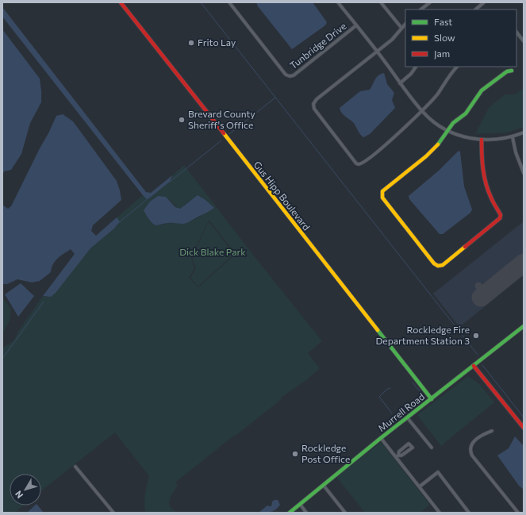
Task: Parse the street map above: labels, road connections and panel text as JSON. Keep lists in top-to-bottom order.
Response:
{
  "streets": {
    "street": ["Tunbridge Drive", "Gus Hipp Boulevard", "Murrell Road"]
  },
  "crossings": [
    ["Gus Hipp Boulevard", "Murrell Road"]
  ],
  "parks": ["Dick Blake Park"],
  "places": [
    "Frito Lay",
    "Brevard County Sheriff's Office",
    "Rockledge Fire Department Station 3",
    "Rockledge Post Office"
  ],
  "legend": ["Fast", "Slow", "Jam"],
  "north": "bottom left"
}
